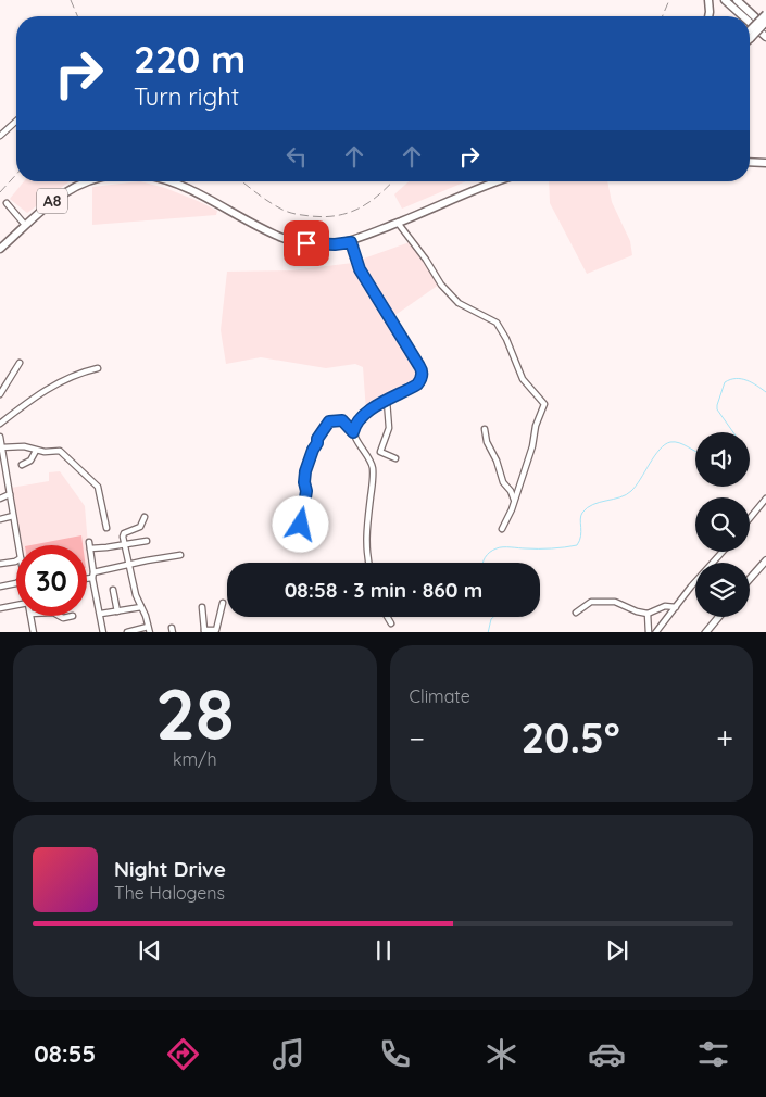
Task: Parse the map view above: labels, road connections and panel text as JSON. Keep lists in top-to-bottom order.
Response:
{
  "streets": {
    "highway": ["A8"]
  },
  "page": {
    "turn": ["220 m", "Turn right"],
    "limit": "30",
    "trip": "08:58 · 3 min · 860 m",
    "tile": [
      ["28", "km/h"],
      "Climate"
    ],
    "heat": ["−", "20.5°", "+"],
    "song": ["Night Drive", "The Halogens"],
    "tabs": "08:55"
  }
}
